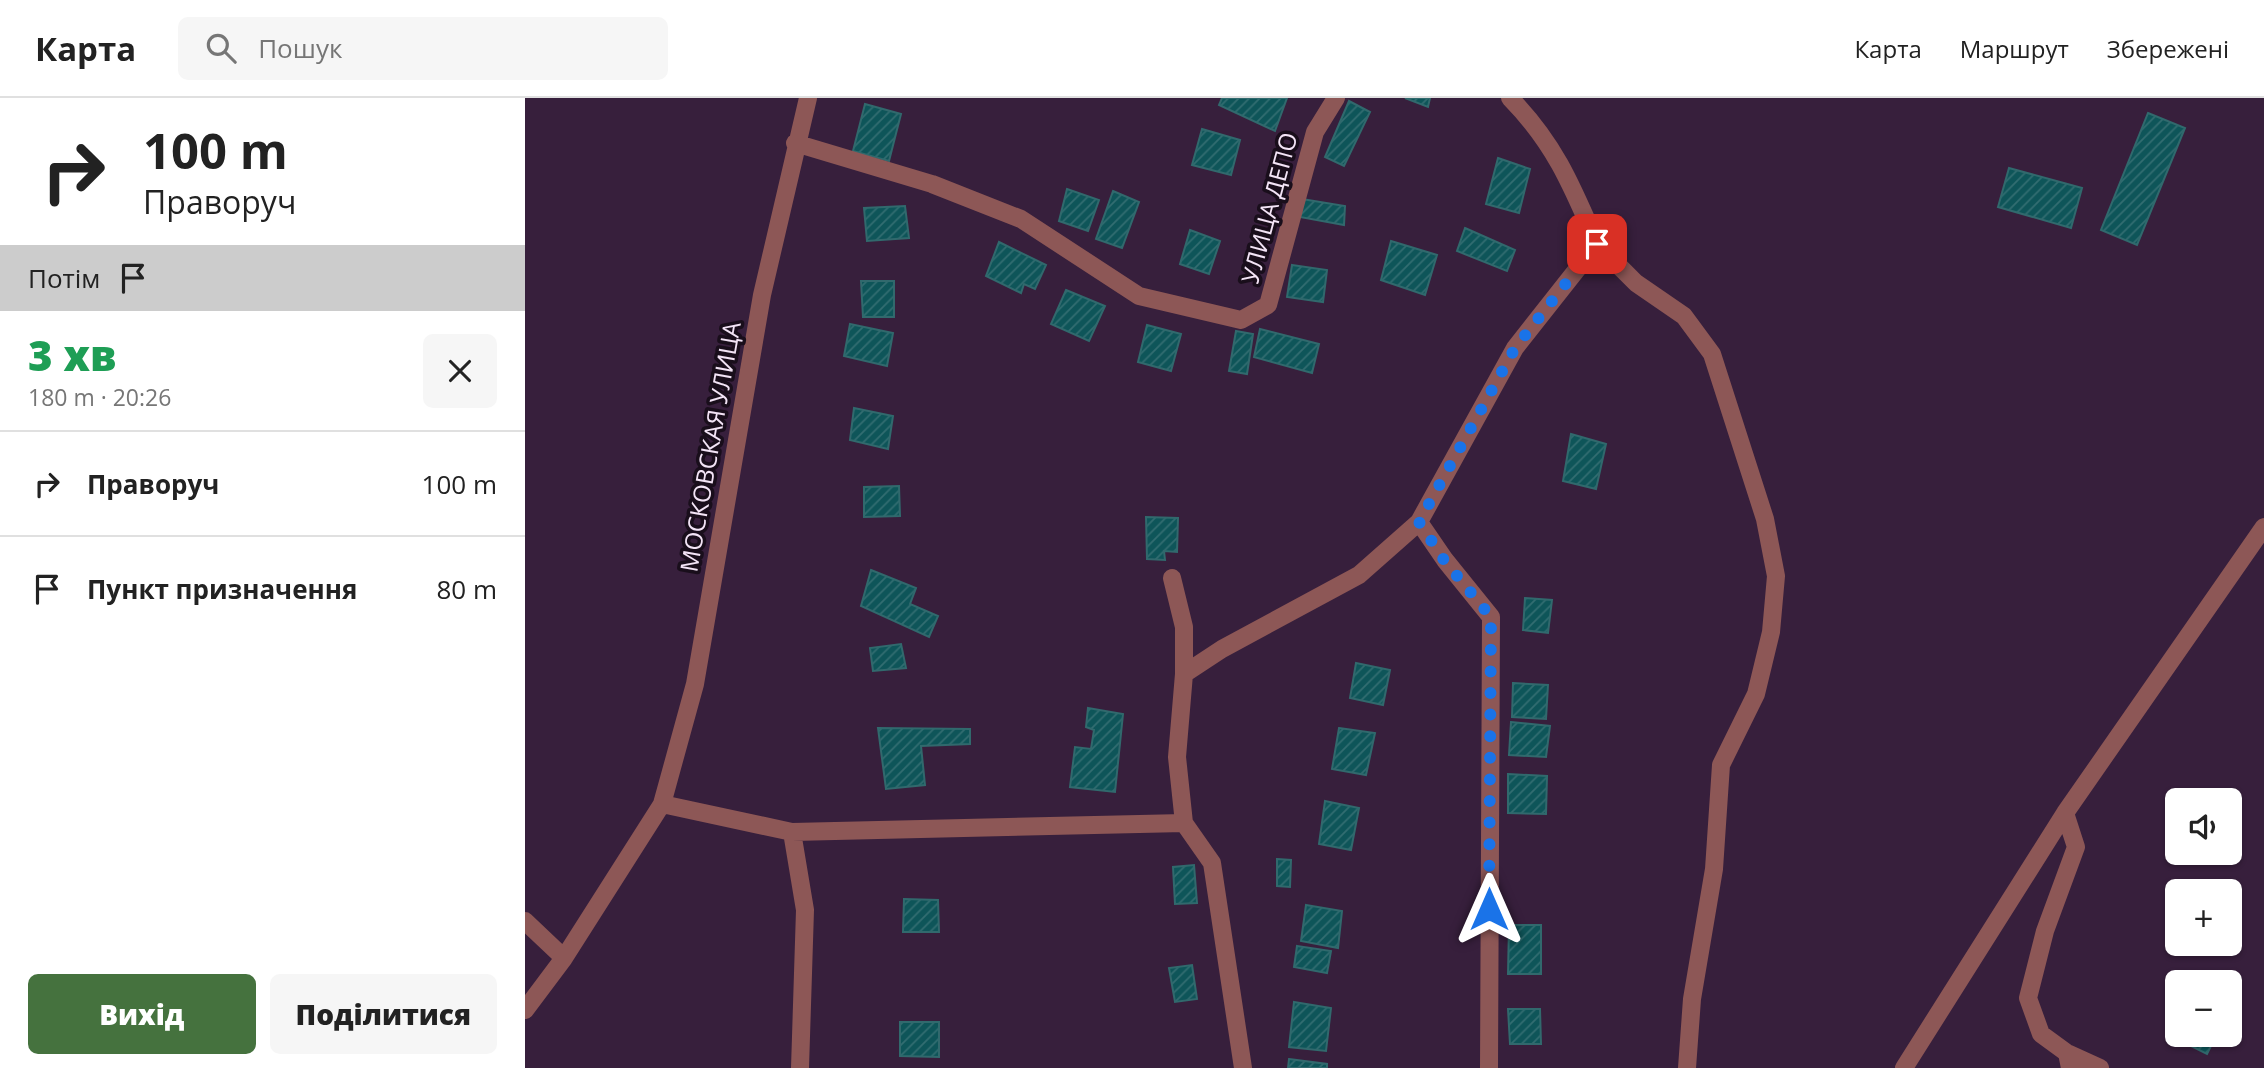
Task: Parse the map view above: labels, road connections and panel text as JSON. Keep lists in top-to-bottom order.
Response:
{
  "streets": {
    "street": ["УЛИЦА ДЕПО", "МОСКОВСКАЯ УЛИЦА"]
  },
  "crossings": [
    ["УЛИЦА ДЕПО", "МОСКОВСКАЯ УЛИЦА"]
  ],
  "page": {
    "header": "Карта",
    "search": "Пошук",
    "nav": ["Карта", "Маршрут", "Збережені"],
    "turn": ["100 m", "Праворуч"],
    "then": "Потім",
    "heading": ["3 хв", "180 m · 20:26"],
    "list": [
      {
        "name": "Праворуч",
        "value": "100 m"
      },
      {
        "name": "Пункт призначення",
        "value": "80 m"
      }
    ],
    "map_buttons": ["+", "−"],
    "buttons": ["Вихід", "Поділитися"]
  }
}
